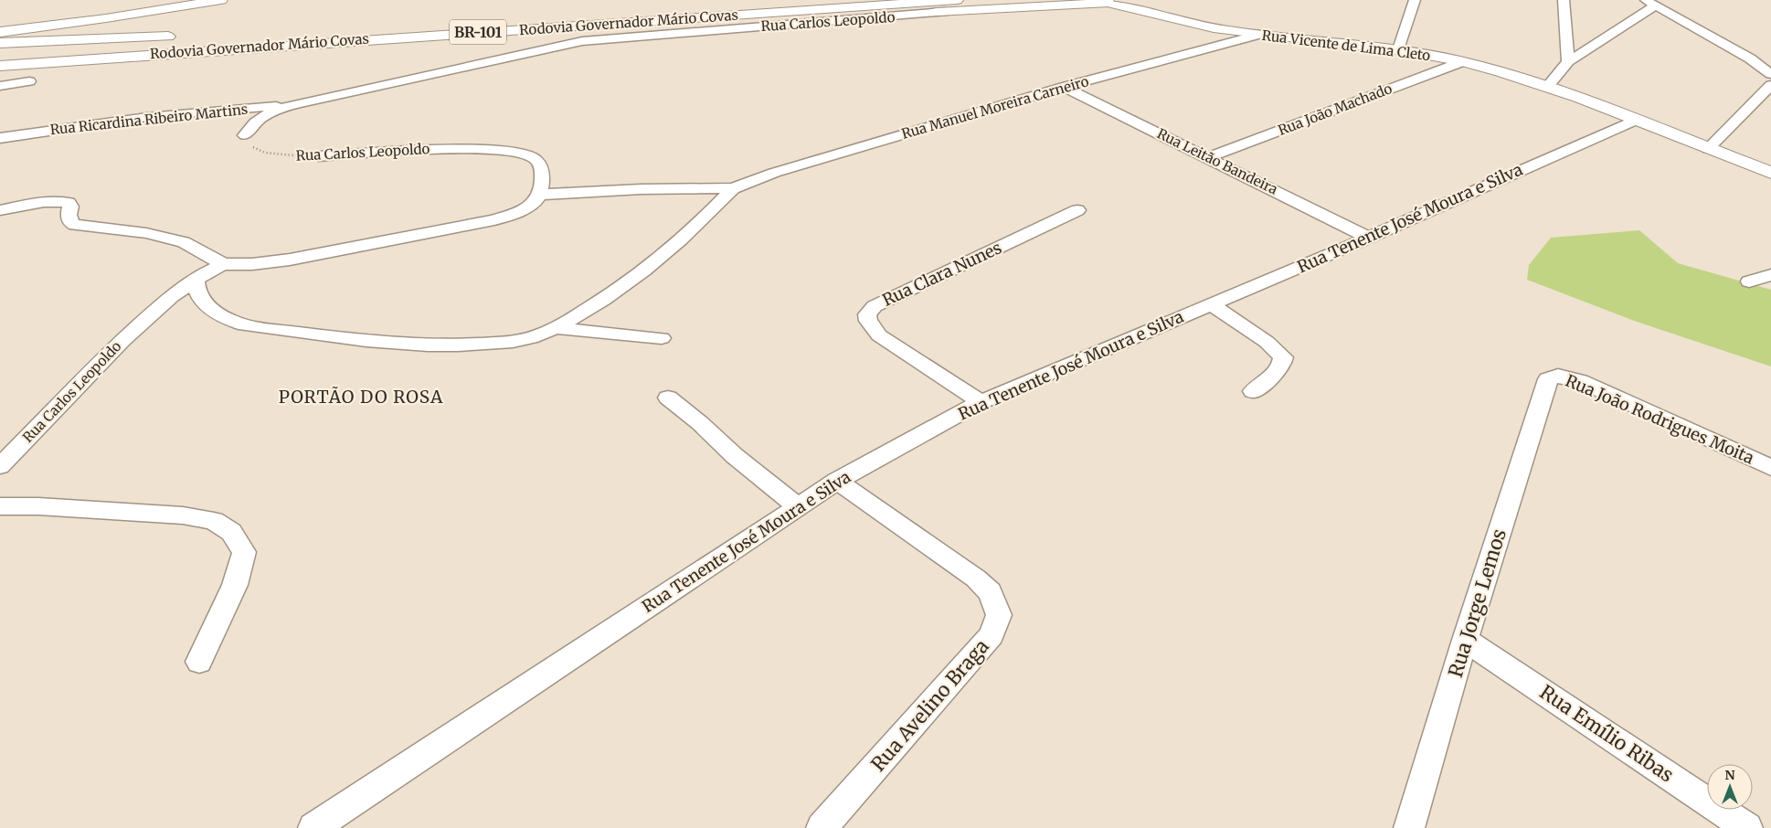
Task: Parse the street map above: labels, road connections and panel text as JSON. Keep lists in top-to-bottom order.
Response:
{
  "streets": {
    "main road": ["Rodovia Governador Mário Covas", "BR-101", "Rua Vicente de Lima Cleto"],
    "street": [
      "Rua Carlos Leopoldo",
      "Rua Manuel Moreira Carneiro",
      "Rua João Machado",
      "Rua Ricardina Ribeiro Martins",
      "Rua Leitão Bandeira",
      "Rua Tenente José Moura e Silva",
      "Rua Clara Nunes",
      "Rua João Rodrigues Moita",
      "Rua Jorge Lemos",
      "Rua Avelino Braga",
      "Rua Emílio Ribas"
    ]
  },
  "crossings": [
    ["Rua Carlos Leopoldo", "Rua Vicente de Lima Cleto"],
    ["Rua Carlos Leopoldo", "Rua Manuel Moreira Carneiro"],
    ["Rua Carlos Leopoldo", "Rua Ricardina Ribeiro Martins"],
    ["Rodovia Governador Mário Covas", "Rua Vicente de Lima Cleto"],
    ["Rua Vicente de Lima Cleto", "Rua Manuel Moreira Carneiro"],
    ["Rua Vicente de Lima Cleto", "Rua João Machado"],
    ["Rua Vicente de Lima Cleto", "Rua Tenente José Moura e Silva"],
    ["Rua Manuel Moreira Carneiro", "Rua Leitão Bandeira"],
    ["Rua João Machado", "Rua Leitão Bandeira"],
    ["Rua Leitão Bandeira", "Rua Tenente José Moura e Silva"],
    ["Rua Tenente José Moura e Silva", "Rua Clara Nunes"],
    ["Rua Tenente José Moura e Silva", "Rua Avelino Braga"],
    ["Rua João Rodrigues Moita", "Rua Jorge Lemos"],
    ["Rua Jorge Lemos", "Rua Emílio Ribas"]
  ],
  "districts": ["PORTÃO DO ROSA"],
  "north": "top"
}
